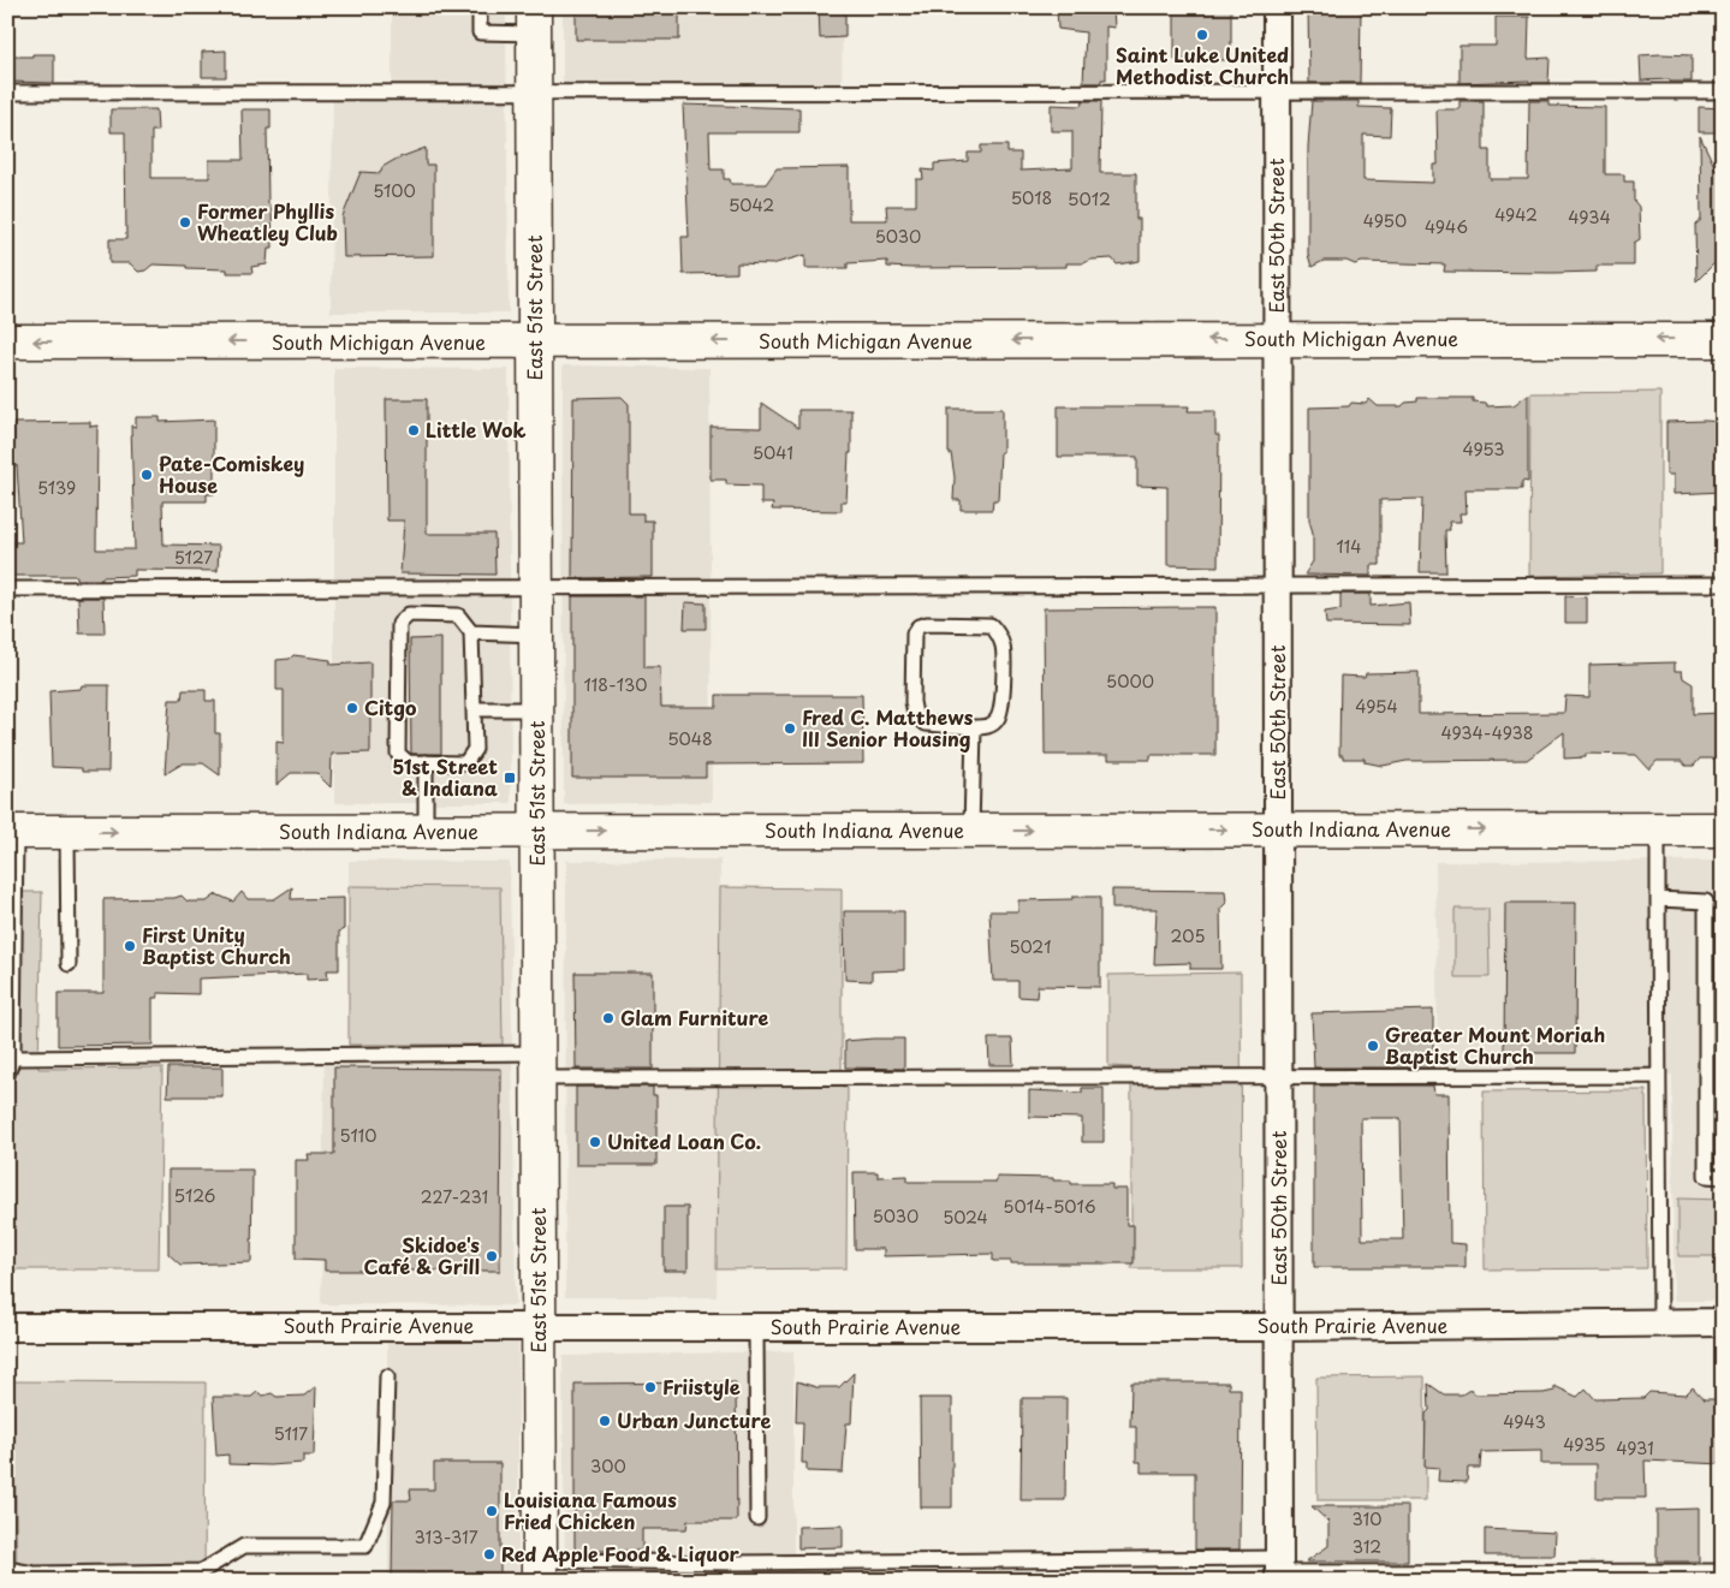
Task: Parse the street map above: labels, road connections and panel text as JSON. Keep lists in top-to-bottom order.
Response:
{
  "streets": {
    "street": [
      "East 50th Street",
      "East 51st Street",
      "South Michigan Avenue",
      "South Indiana Avenue",
      "South Prairie Avenue"
    ]
  },
  "crossings": [
    ["East 50th Street", "South Michigan Avenue"],
    ["East 50th Street", "South Indiana Avenue"],
    ["East 50th Street", "South Prairie Avenue"],
    ["East 51st Street", "South Michigan Avenue"],
    ["East 51st Street", "South Indiana Avenue"],
    ["East 51st Street", "South Prairie Avenue"]
  ],
  "one_way": ["South Michigan Avenue", "South Indiana Avenue"],
  "places": {
    "other": [
      "Saint Luke United Methodist Church",
      "Former Phyllis Wheatley Club",
      "Little Wok",
      "Pate-Comiskey House",
      "Citgo",
      "Fred C. Matthews III Senior Housing",
      "First Unity Baptist Church",
      "Glam Furniture",
      "Greater Mount Moriah Baptist Church",
      "United Loan Co.",
      "Skidoe's Café & Grill",
      "Friistyle",
      "Urban Juncture",
      "Louisiana Famous Fried Chicken",
      "Red Apple Food & Liquor"
    ],
    "transit": ["51st Street & Indiana"]
  },
  "house_numbers": [
    "5100",
    "5018",
    "5012",
    "5042",
    "4942",
    "4934",
    "4950",
    "4946",
    "5030",
    "4953",
    "5041",
    "5139",
    "114",
    "5127",
    "5000",
    "118-130",
    "4954",
    "4934-4938",
    "5048",
    "205",
    "5021",
    "5110",
    "5126",
    "227-231",
    "5014-5016",
    "5030",
    "5024",
    "4943",
    "5117",
    "4935",
    "4931",
    "300",
    "310",
    "313-317",
    "312"
  ]
}
